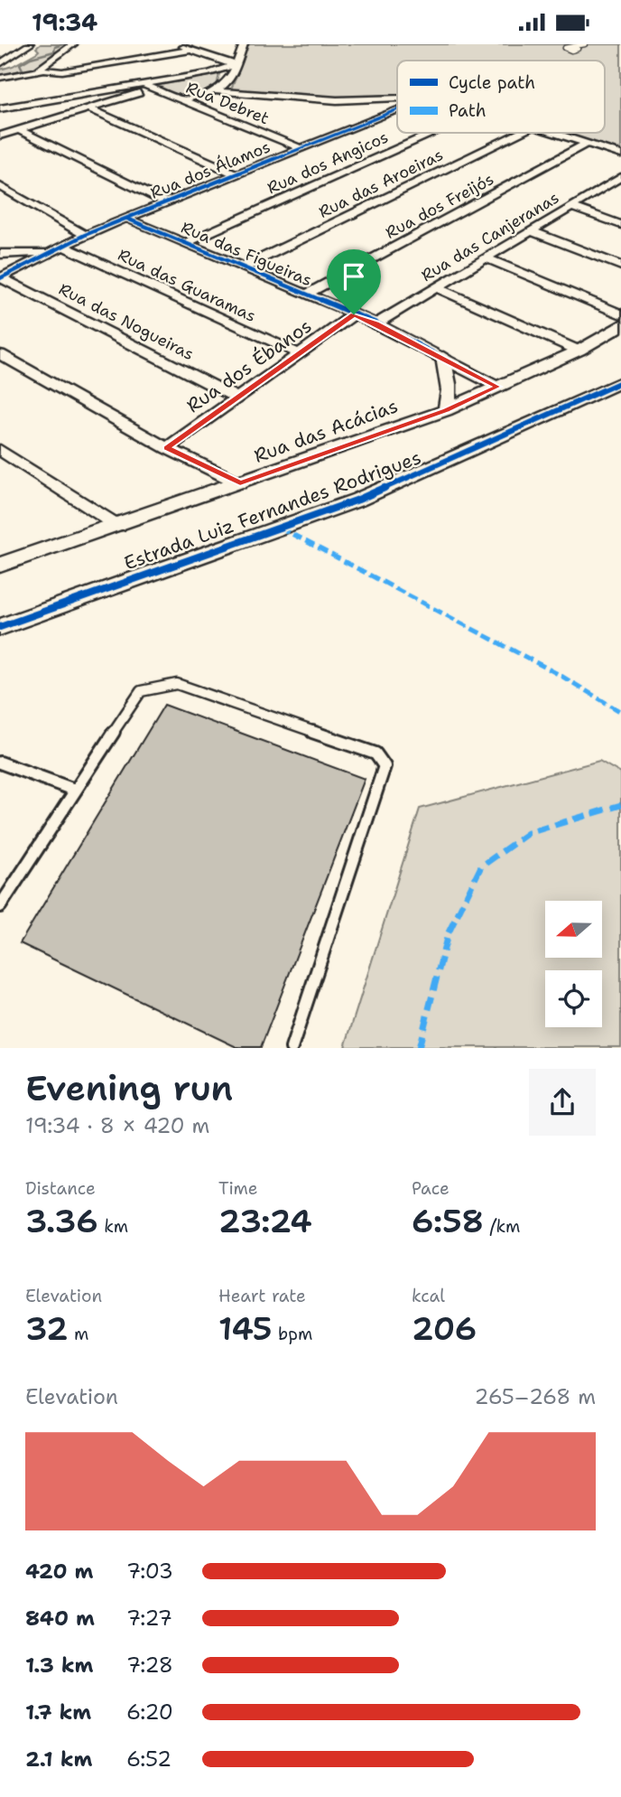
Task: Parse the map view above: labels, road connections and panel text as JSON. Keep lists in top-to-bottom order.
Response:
{
  "streets": {
    "street": [
      "Rua Debret",
      "Rua dos Angicos",
      "Rua dos Álamos",
      "Rua das Aroeiras",
      "Rua dos Freijós",
      "Rua das Canjeranas",
      "Rua das Figueiras",
      "Rua das Guaramas",
      "Rua das Nogueiras",
      "Rua dos Ébanos",
      "Rua das Acácias",
      "Estrada Luiz Fernandes Rodrigues"
    ]
  },
  "crossings": [
    ["Rua Debret", "Rua dos Álamos"],
    ["Rua dos Angicos", "Rua das Figueiras"],
    ["Rua dos Álamos", "Rua das Figueiras"],
    ["Rua dos Álamos", "Rua das Guaramas"],
    ["Rua dos Álamos", "Rua das Nogueiras"],
    ["Rua das Aroeiras", "Rua das Figueiras"],
    ["Rua dos Freijós", "Rua das Figueiras"],
    ["Rua das Canjeranas", "Rua das Figueiras"],
    ["Rua das Figueiras", "Rua dos Ébanos"],
    ["Rua das Figueiras", "Rua das Acácias"],
    ["Rua das Guaramas", "Rua dos Ébanos"],
    ["Rua das Nogueiras", "Rua dos Ébanos"]
  ],
  "legend": ["Cycle path", "Path"],
  "north": "left",
  "page": {
    "status": "19:34",
    "heading": ["Evening run", "19:34 · 8 × 420 m"],
    "stats": [
      ["Distance", "3.36 km"],
      ["Time", "23:24"],
      ["Pace", "6:58 /km"],
      ["Elevation", "32 m"],
      ["Heart rate", "145 bpm"],
      ["kcal", "206"]
    ],
    "chart": ["Elevation", "265–268 m"],
    "list": [
      {
        "name": "420 m",
        "note": "7:03"
      },
      {
        "name": "840 m",
        "note": "7:27"
      },
      {
        "name": "1.3 km",
        "note": "7:28"
      },
      {
        "name": "1.7 km",
        "note": "6:20"
      },
      {
        "name": "2.1 km",
        "note": "6:52"
      }
    ]
  }
}
